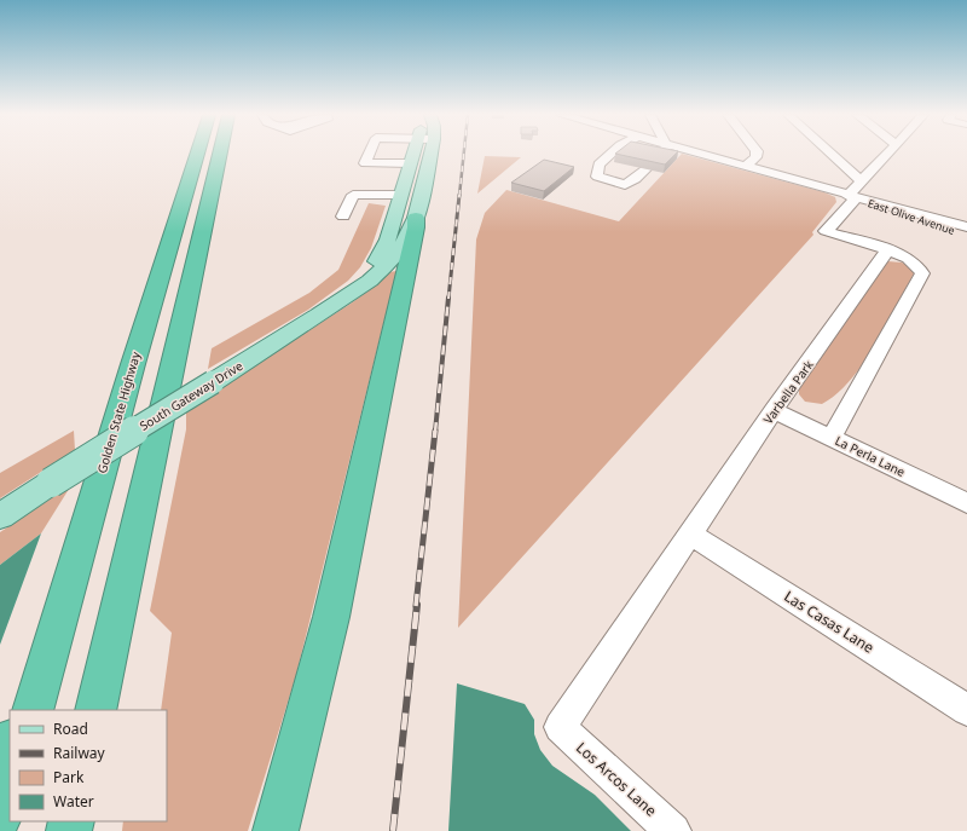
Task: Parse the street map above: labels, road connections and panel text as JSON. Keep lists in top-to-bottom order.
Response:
{
  "streets": {
    "highway": ["Golden State Highway"],
    "main road": ["South Gateway Drive"],
    "street": [
      "East Olive Avenue",
      "Varbella Park",
      "La Perla Lane",
      "Las Casas Lane",
      "Los Arcos Lane"
    ]
  },
  "crossings": [
    ["Varbella Park", "La Perla Lane"],
    ["Varbella Park", "Las Casas Lane"],
    ["Varbella Park", "Los Arcos Lane"]
  ],
  "legend": [
    "Road",
    "Railway",
    "Park",
    "Water"
  ]
}
